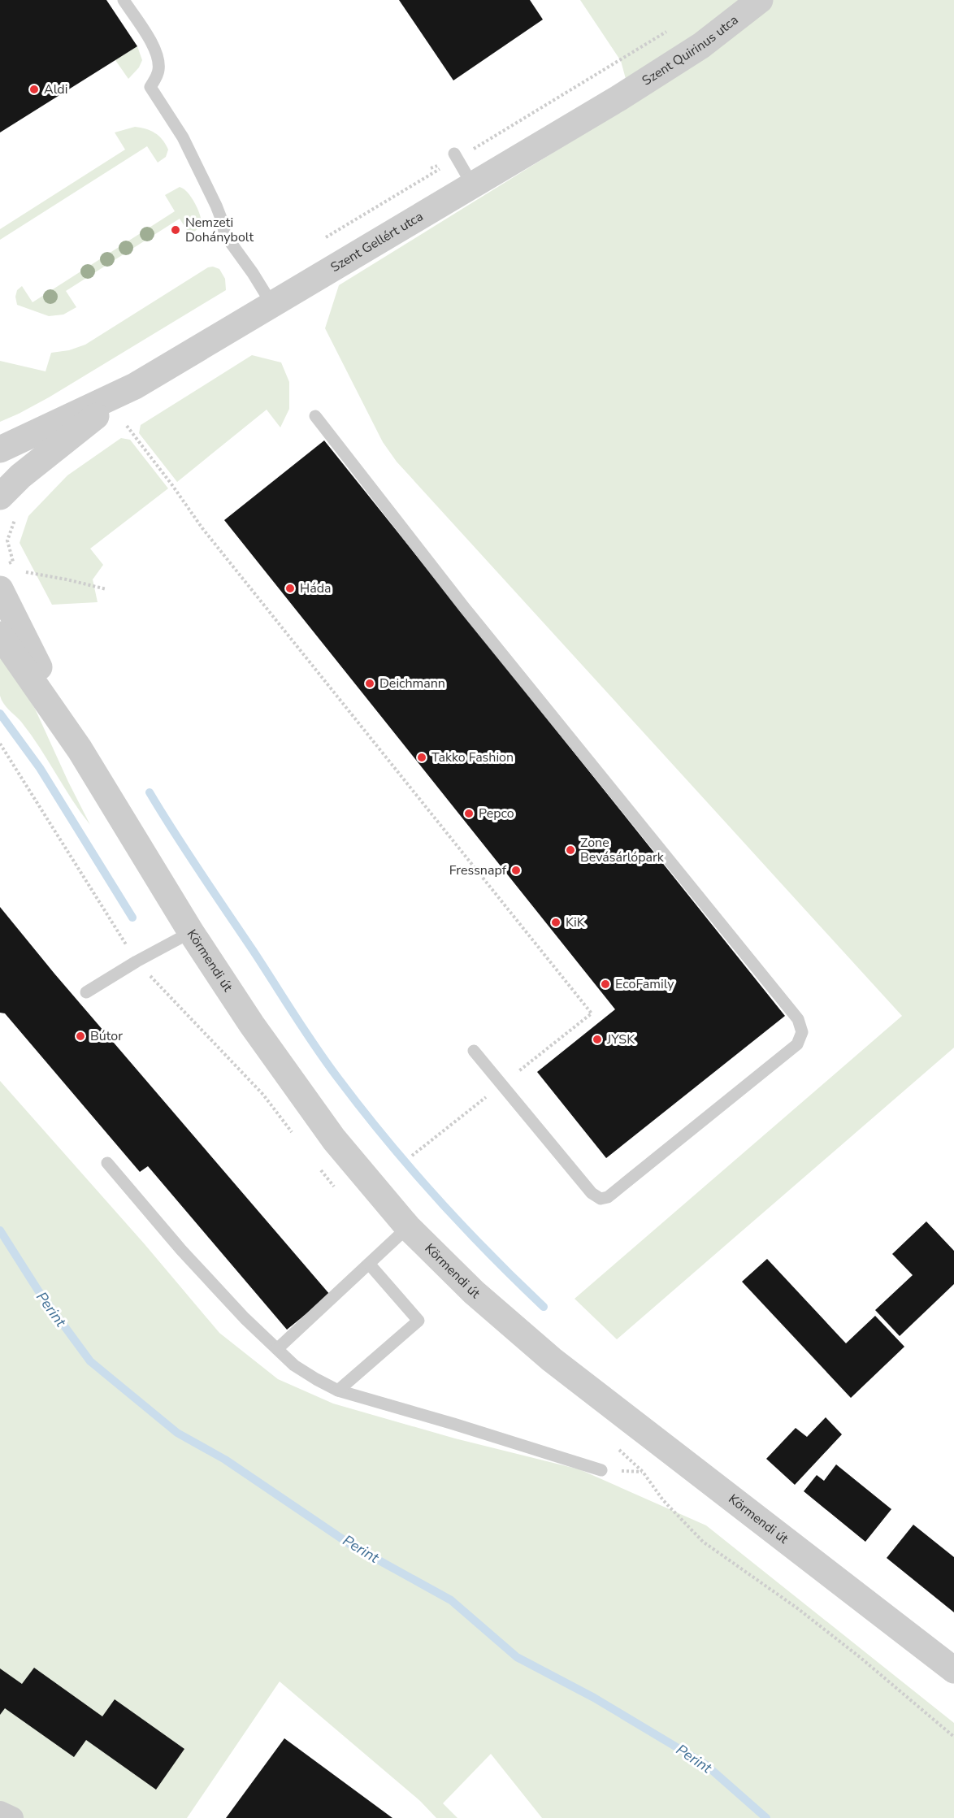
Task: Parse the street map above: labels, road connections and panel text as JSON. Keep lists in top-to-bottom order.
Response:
{
  "streets": {
    "street": ["Szent Quirinus utca", "Szent Gellért utca", "Körmendi út"]
  },
  "crossings": [
    ["Szent Quirinus utca", "Szent Gellért utca"]
  ],
  "water": ["Perint"],
  "places": [
    "Aldi",
    "Nemzeti Dohánybolt",
    "Háda",
    "Deichmann",
    "Takko Fashion",
    "Pepco",
    "Zone Bevásárlópark",
    "Fressnapf",
    "KiK",
    "EcoFamily",
    "Bútor",
    "JYSK"
  ]
}
